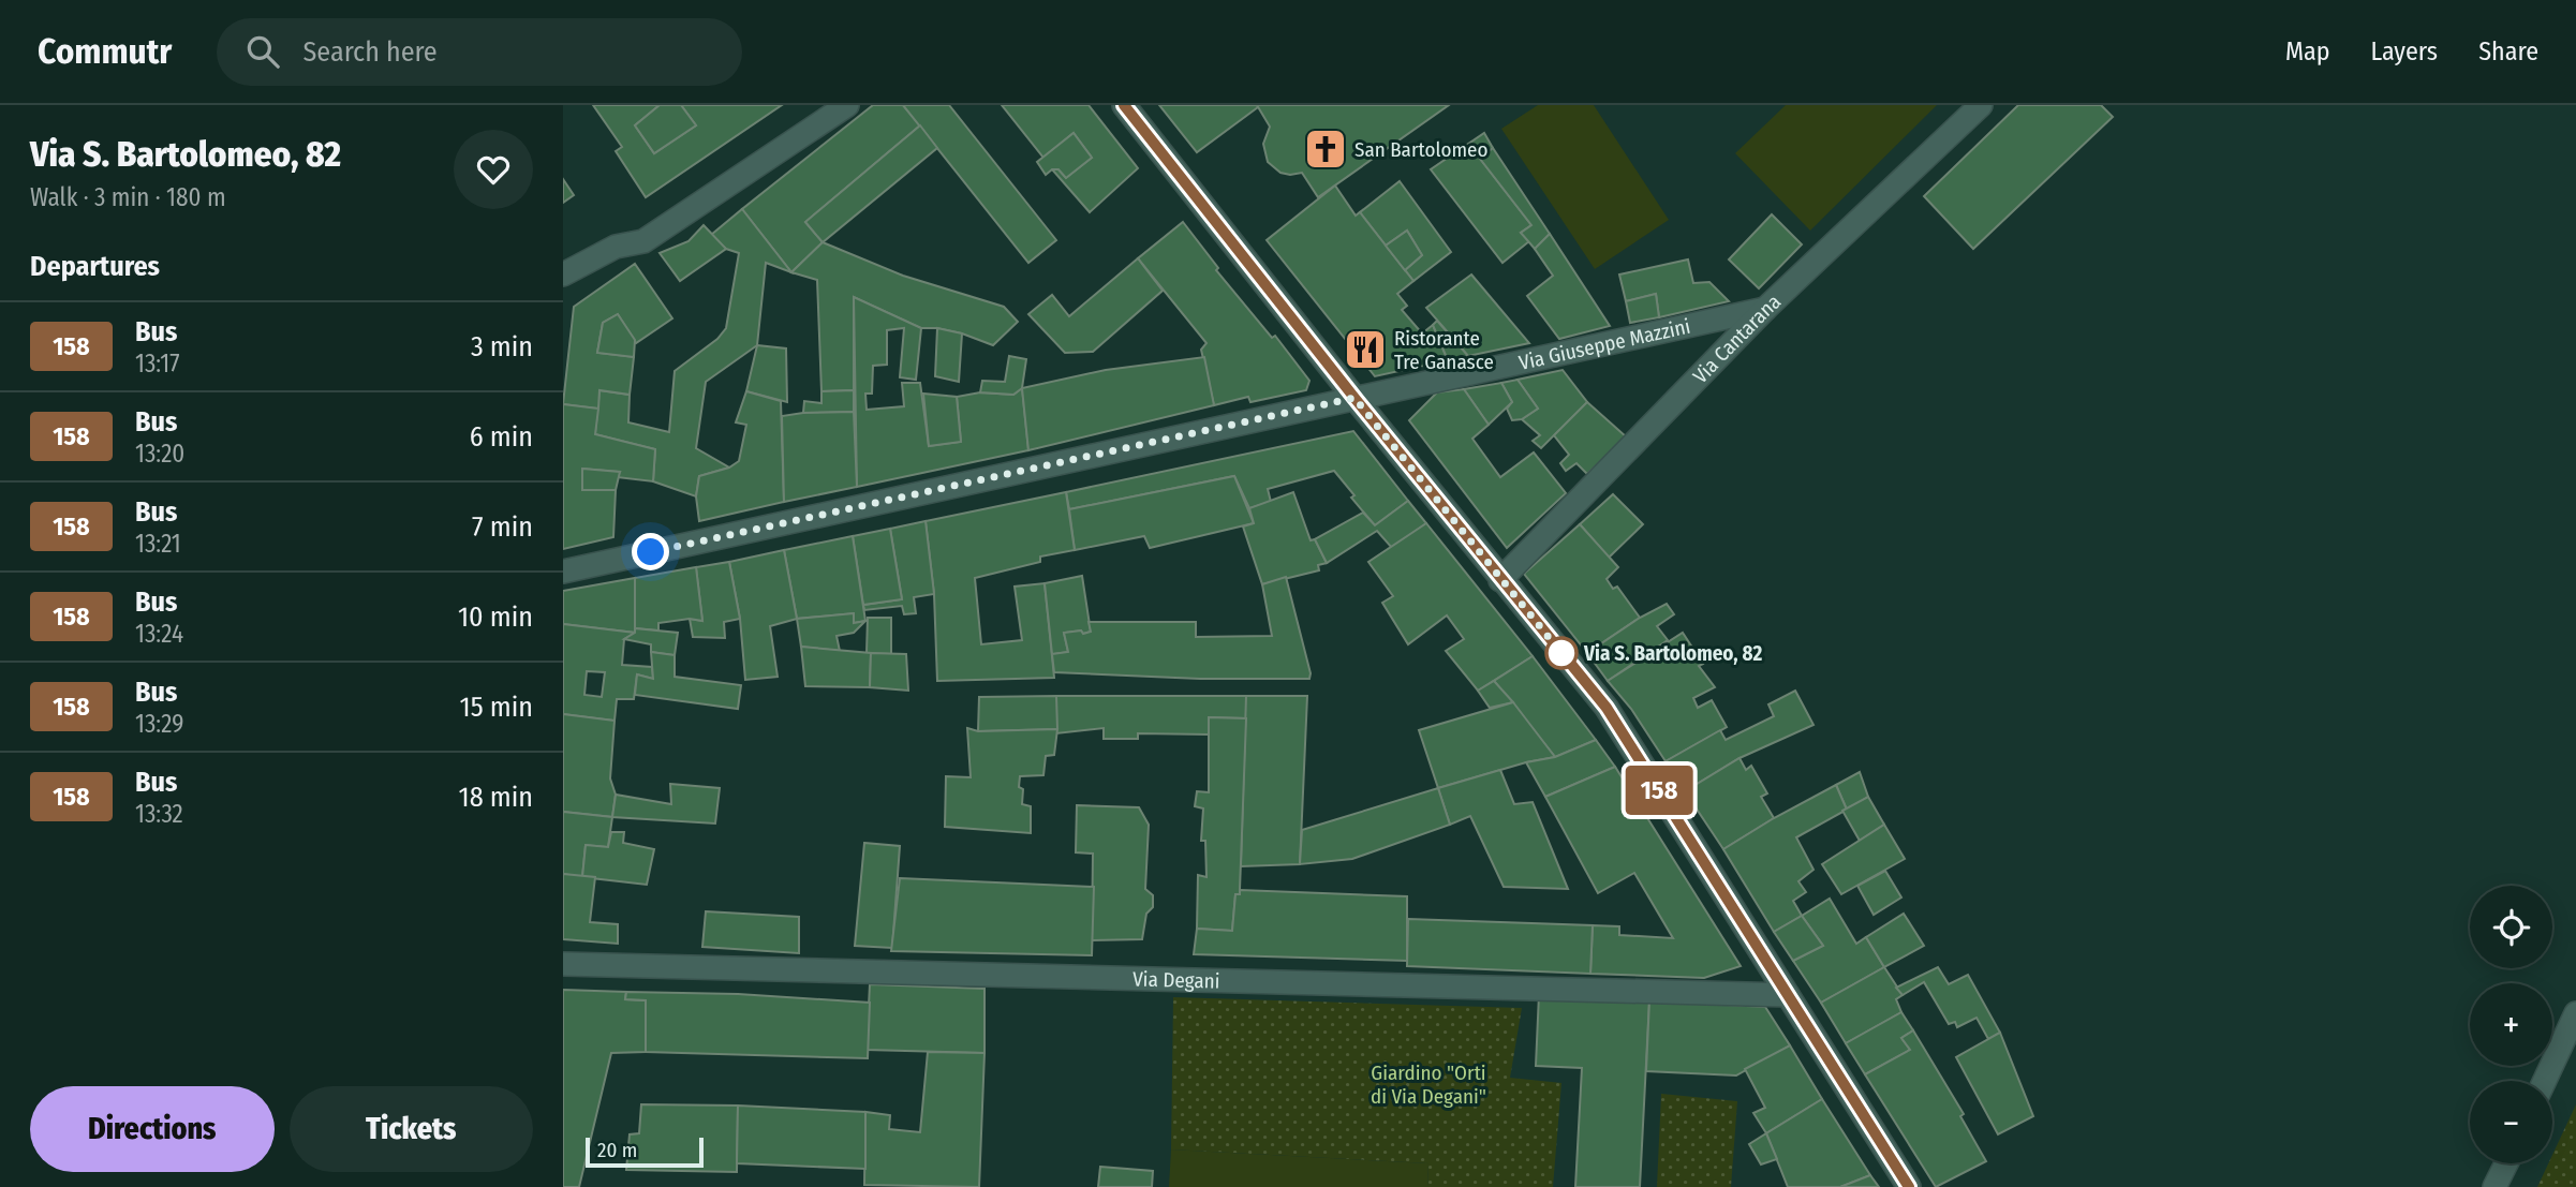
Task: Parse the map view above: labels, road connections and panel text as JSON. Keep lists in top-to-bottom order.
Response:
{
  "streets": {
    "street": ["Via Cantarana", "Via Giuseppe Mazzini", "Via Degani"]
  },
  "crossings": [
    ["Via Cantarana", "Via Giuseppe Mazzini"]
  ],
  "parks": ["Giardino \"Orti di Via Degani\""],
  "places": {
    "church": ["San Bartolomeo"],
    "restaurant": ["Ristorante Tre Ganasce"],
    "other": ["Via S. Bartolomeo, 82"]
  },
  "lines": ["bus line 158"],
  "scale_bar": "20 m",
  "page": {
    "header": "Commutr",
    "search": "Search here",
    "nav": ["Map", "Layers", "Share"],
    "heading": [
      ["Via S. Bartolomeo, 82", "Walk · 3 min · 180 m"],
      "Departures"
    ],
    "on_map": "158",
    "list": [
      {
        "mark": "158",
        "name": "Bus",
        "note": "13:17",
        "value": "3 min"
      },
      {
        "mark": "158",
        "name": "Bus",
        "note": "13:20",
        "value": "6 min"
      },
      {
        "mark": "158",
        "name": "Bus",
        "note": "13:21",
        "value": "7 min"
      },
      {
        "mark": "158",
        "name": "Bus",
        "note": "13:24",
        "value": "10 min"
      },
      {
        "mark": "158",
        "name": "Bus",
        "note": "13:29",
        "value": "15 min"
      },
      {
        "mark": "158",
        "name": "Bus",
        "note": "13:32",
        "value": "18 min"
      }
    ],
    "map_buttons": ["+", "−"],
    "buttons": ["Directions", "Tickets"],
    "scale": "20 m"
  }
}
